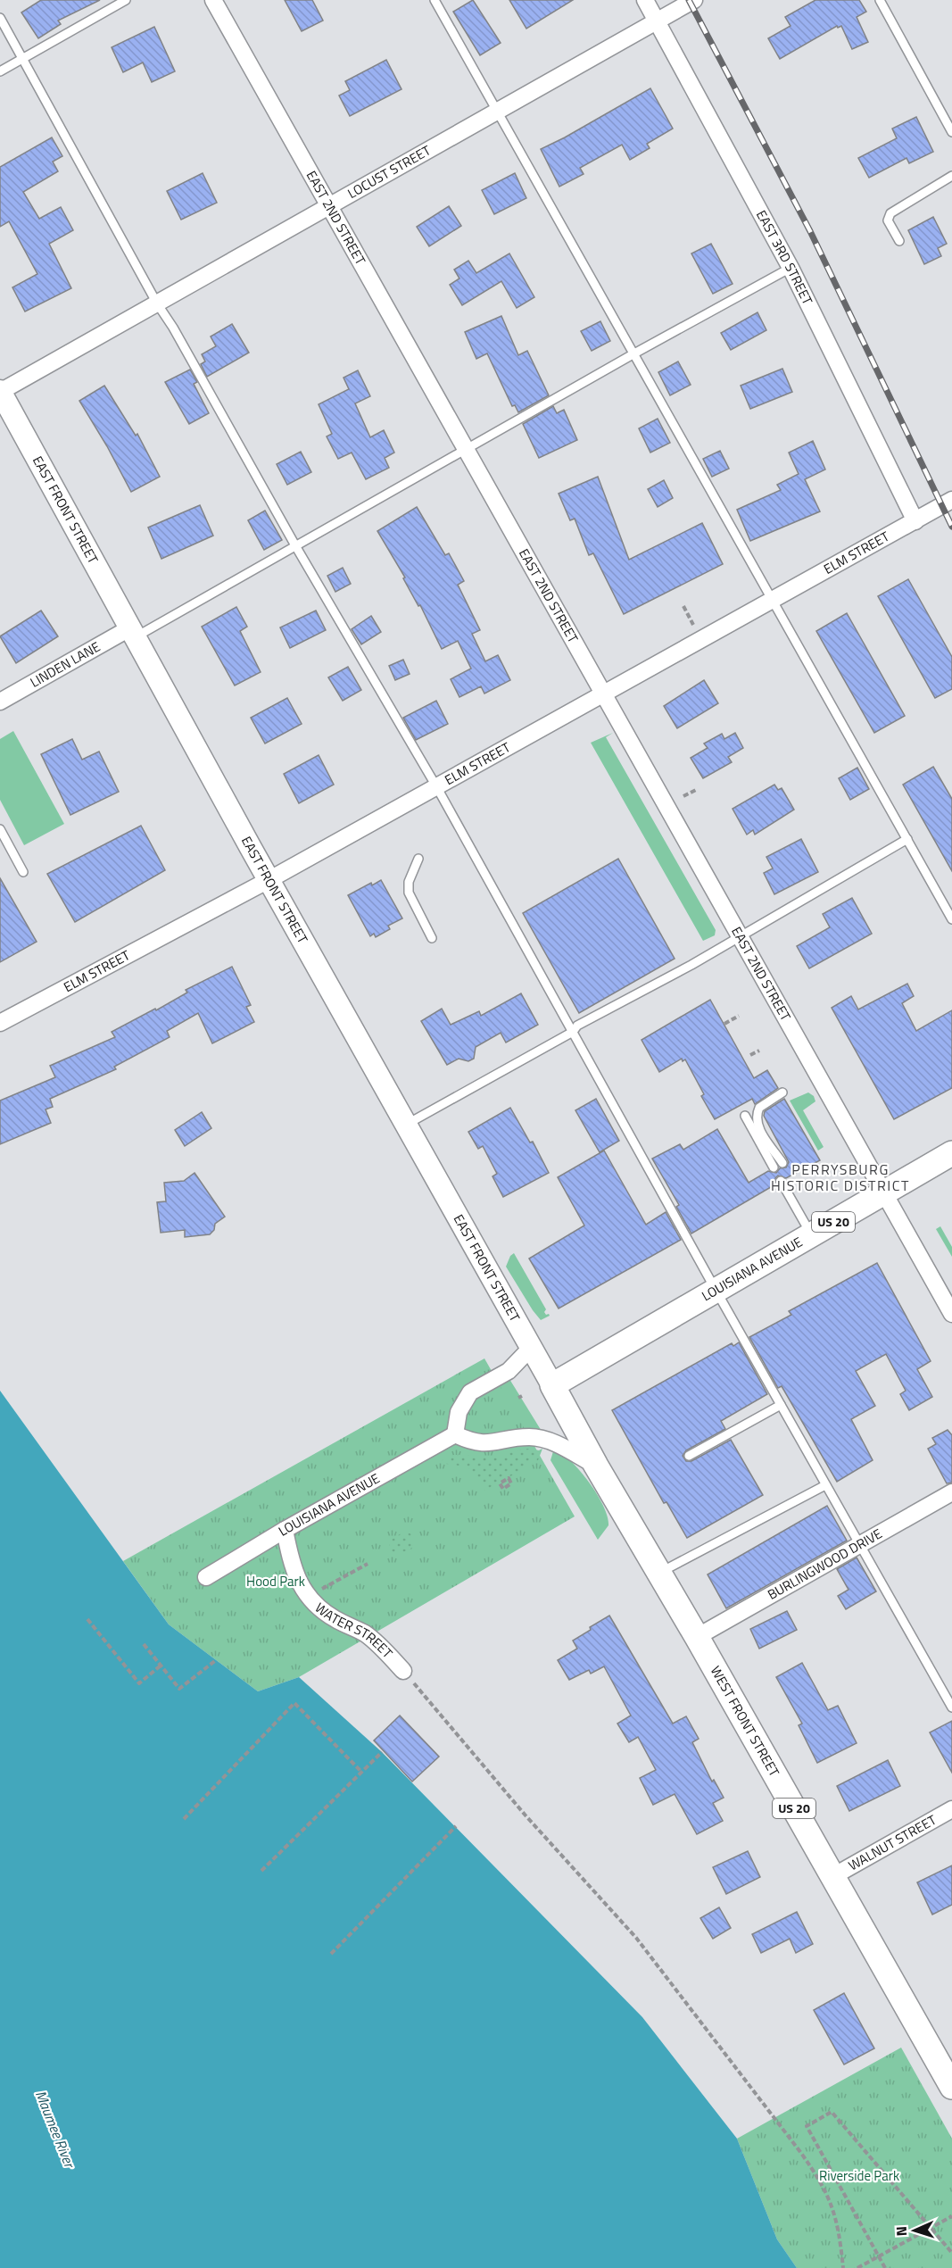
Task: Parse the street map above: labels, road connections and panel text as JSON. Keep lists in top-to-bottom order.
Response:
{
  "streets": {
    "main road": [
      "EAST FRONT STREET",
      "US 20",
      "LOUISIANA AVENUE",
      "WEST FRONT STREET"
    ],
    "street": [
      "LOCUST STREET",
      "EAST 2ND STREET",
      "EAST 3RD STREET",
      "ELM STREET",
      "LINDEN LANE",
      "BURLINGWOOD DRIVE",
      "WATER STREET",
      "WALNUT STREET"
    ]
  },
  "crossings": [
    ["LOCUST STREET", "EAST 2ND STREET"],
    ["LOCUST STREET", "EAST 3RD STREET"],
    ["LOCUST STREET", "EAST FRONT STREET"],
    ["EAST 2ND STREET", "ELM STREET"],
    ["EAST 2ND STREET", "LOUISIANA AVENUE"],
    ["EAST 3RD STREET", "ELM STREET"],
    ["EAST FRONT STREET", "ELM STREET"],
    ["EAST FRONT STREET", "LINDEN LANE"],
    ["EAST FRONT STREET", "LOUISIANA AVENUE"],
    ["EAST FRONT STREET", "WEST FRONT STREET"],
    ["LOUISIANA AVENUE", "WATER STREET"],
    ["LOUISIANA AVENUE", "WEST FRONT STREET"],
    ["BURLINGWOOD DRIVE", "WEST FRONT STREET"],
    ["WEST FRONT STREET", "WALNUT STREET"]
  ],
  "districts": ["PERRYSBURG HISTORIC DISTRICT"],
  "water": ["Maumee River"],
  "parks": ["Hood Park", "Riverside Park"],
  "north": "left"
}
